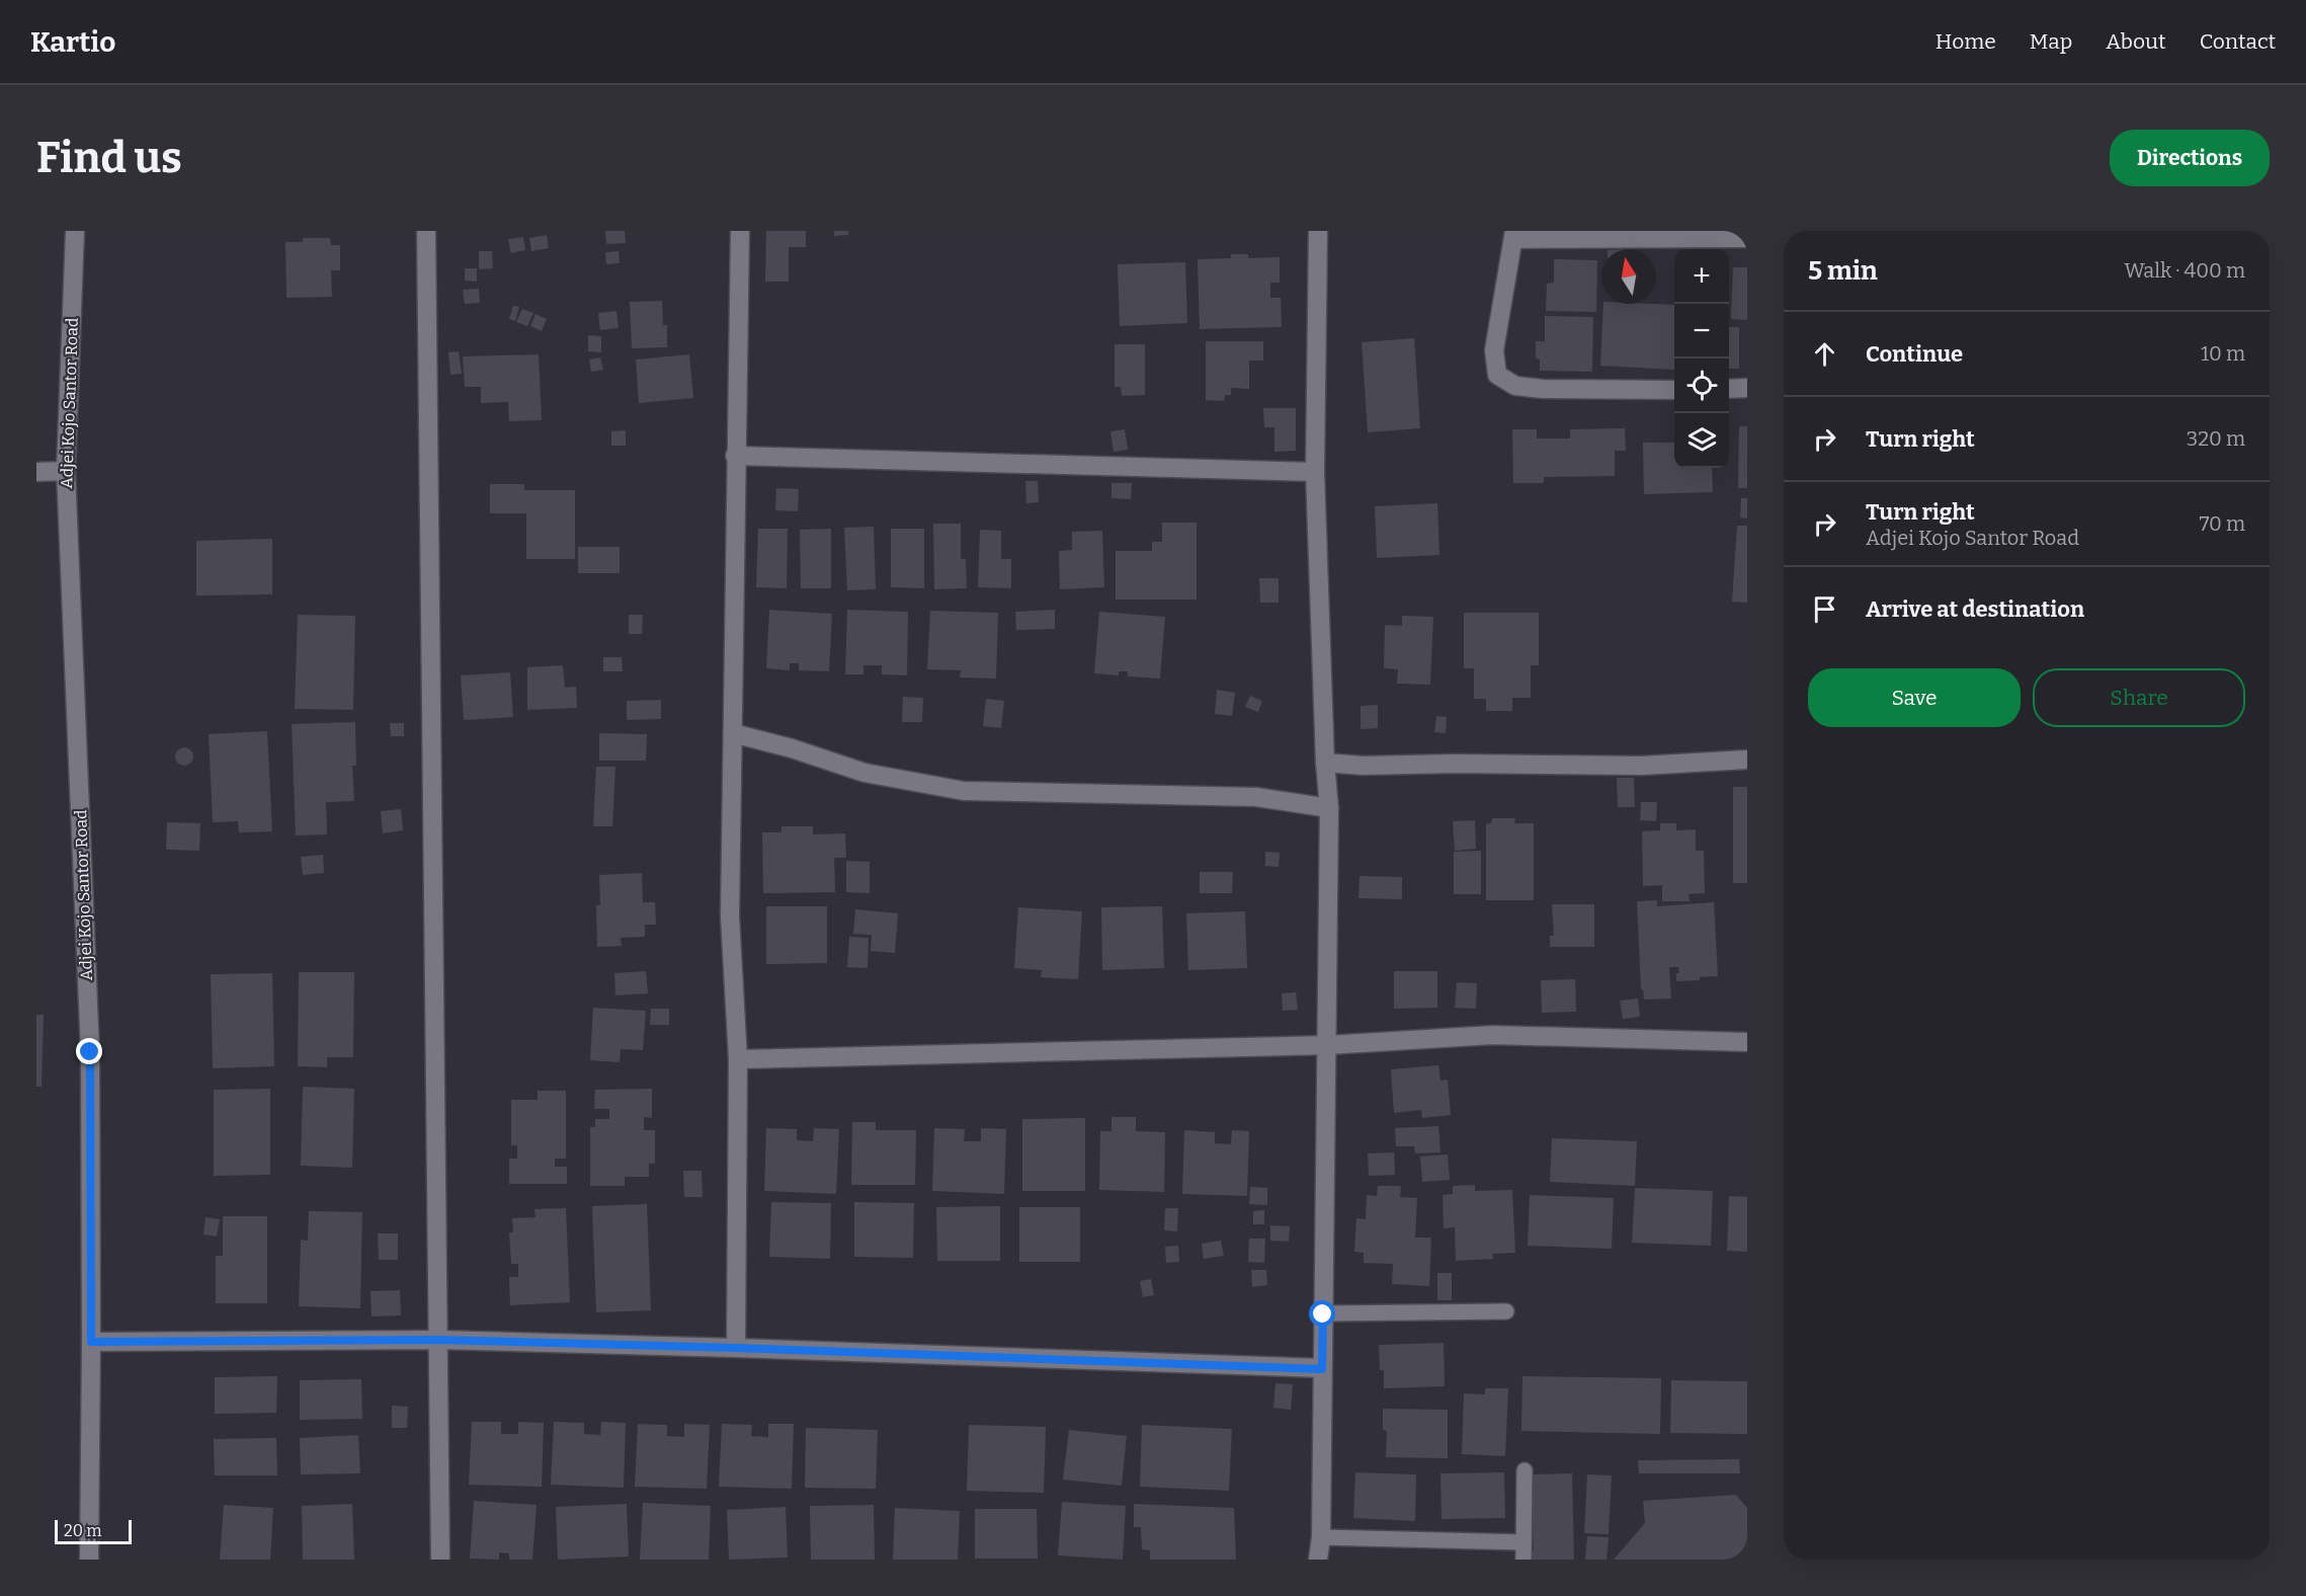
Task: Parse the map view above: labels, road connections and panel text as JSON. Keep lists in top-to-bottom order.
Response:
{
  "streets": {
    "street": ["Adjei Kojo Santor Road"]
  },
  "scale_bar": "20 m",
  "north": "top",
  "page": {
    "header": "Kartio",
    "nav": [
      "Home",
      "Map",
      "About",
      "Contact"
    ],
    "buttons": [
      "Directions",
      ["Save", "Share"]
    ],
    "title": "Find us",
    "heading": ["5 min", "Walk · 400 m"],
    "map_buttons": ["+", "−"],
    "list": [
      ["Continue", "10 m"],
      ["Turn right", "320 m"],
      ["Turn right", "Adjei Kojo Santor Road", "70 m"],
      "Arrive at destination"
    ],
    "scale": "20 m"
  }
}
